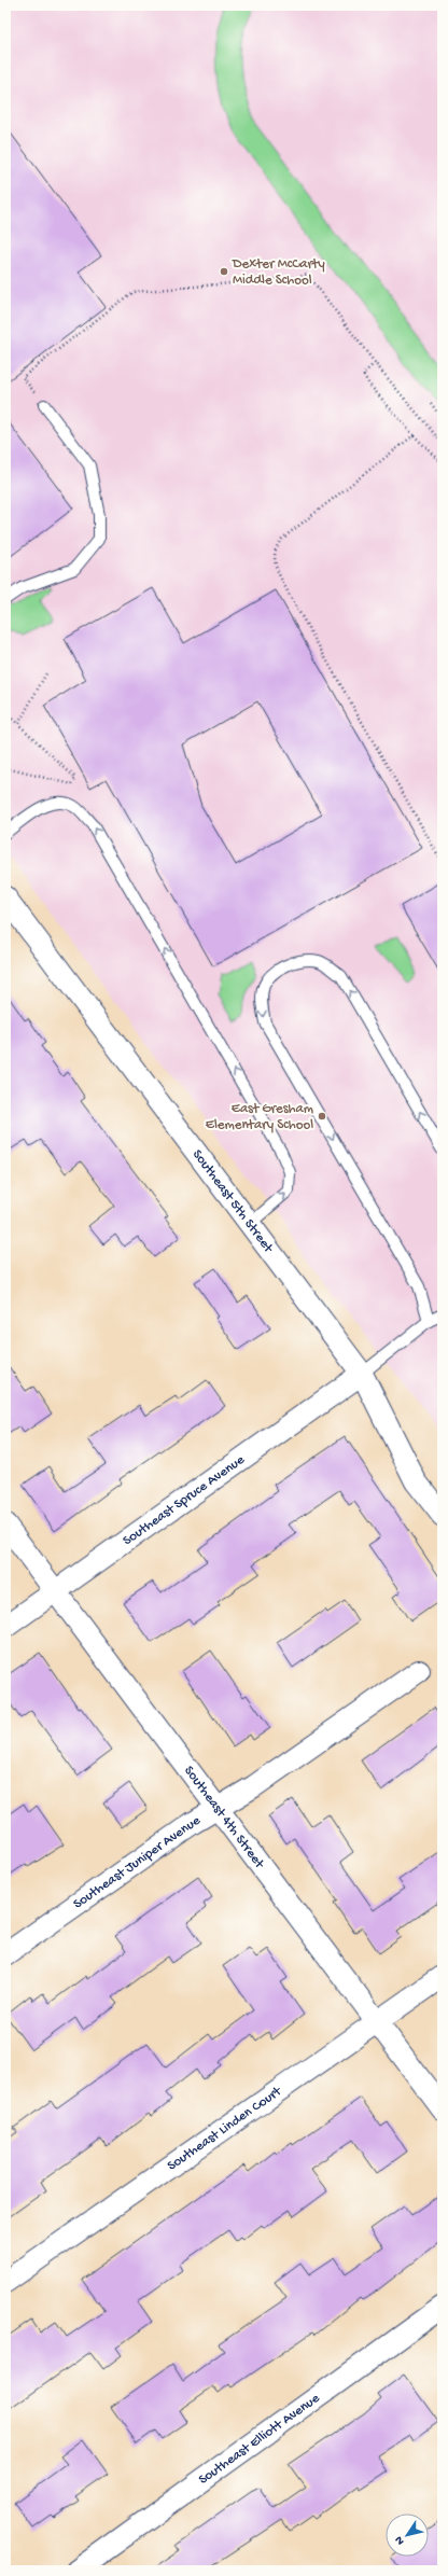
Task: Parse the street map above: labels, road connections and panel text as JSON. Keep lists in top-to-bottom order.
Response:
{
  "streets": {
    "street": [
      "Southeast 5th Street",
      "Southeast Spruce Avenue",
      "Southeast 4th Street",
      "Southeast Juniper Avenue",
      "Southeast Linden Court",
      "Southeast Elliott Avenue"
    ]
  },
  "crossings": [
    ["Southeast 5th Street", "Southeast Spruce Avenue"],
    ["Southeast Spruce Avenue", "Southeast 4th Street"],
    ["Southeast 4th Street", "Southeast Juniper Avenue"],
    ["Southeast 4th Street", "Southeast Linden Court"]
  ],
  "places": ["Dexter McCarty Middle School", "East Gresham Elementary School"],
  "north": "bottom left"
}
